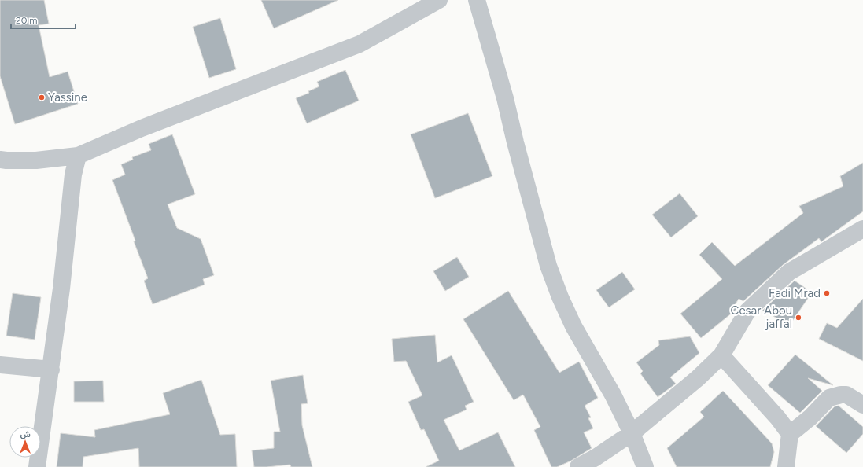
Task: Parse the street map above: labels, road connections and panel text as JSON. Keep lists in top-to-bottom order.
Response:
{
  "places": ["Yassine", "Fadi Mrad", "Cesar Abou jaffal"],
  "scale_bar": "20 m",
  "north": "top"
}
